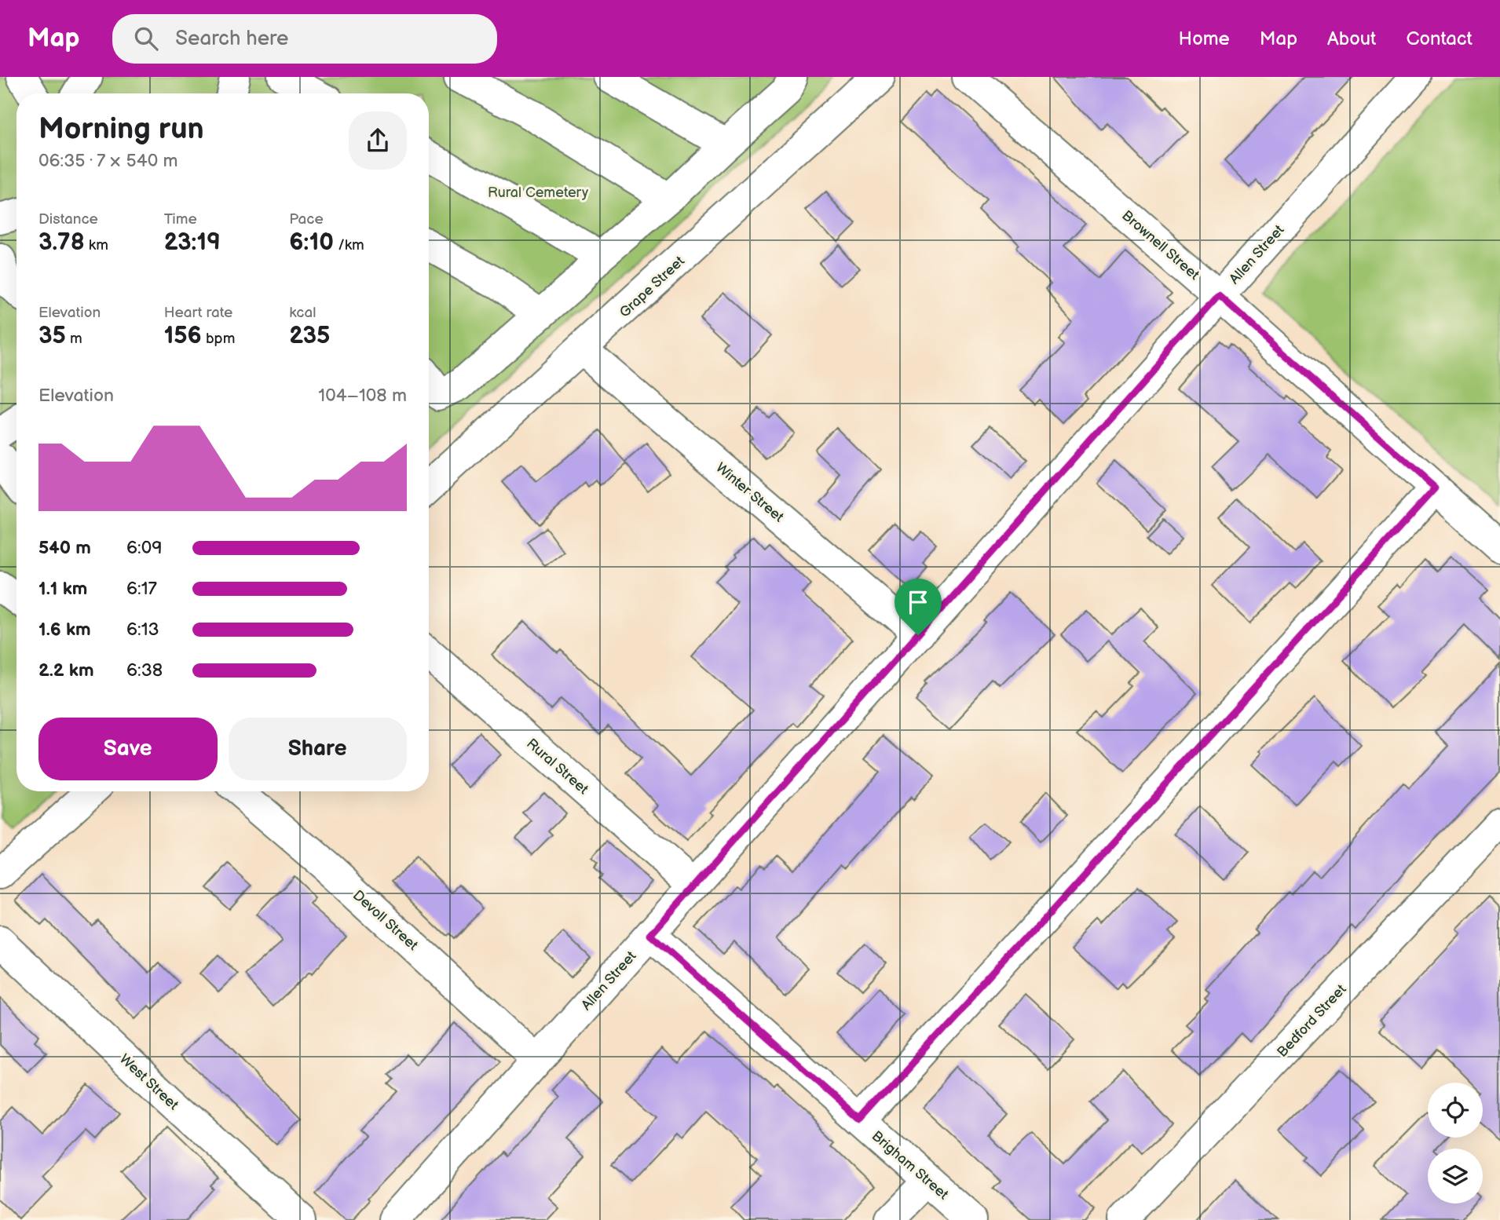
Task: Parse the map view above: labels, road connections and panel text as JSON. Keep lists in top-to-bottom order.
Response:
{
  "streets": {
    "street": [
      "Brownell Street",
      "Allen Street",
      "Grape Street",
      "Winter Street",
      "Rural Street",
      "Devoll Street",
      "Bedford Street",
      "West Street",
      "Brigham Street"
    ]
  },
  "crossings": [
    ["Brownell Street", "Allen Street"],
    ["Allen Street", "Winter Street"],
    ["Allen Street", "Rural Street"],
    ["Allen Street", "Devoll Street"],
    ["Allen Street", "Brigham Street"],
    ["Grape Street", "Winter Street"]
  ],
  "parks": ["Rural Cemetery"],
  "page": {
    "header": "Map",
    "search": "Search here",
    "nav": [
      "Home",
      "Map",
      "About",
      "Contact"
    ],
    "heading": ["Morning run", "06:35 · 7 × 540 m"],
    "stats": [
      ["Distance", "3.78 km"],
      ["Time", "23:19"],
      ["Pace", "6:10 /km"],
      ["Elevation", "35 m"],
      ["Heart rate", "156 bpm"],
      ["kcal", "235"]
    ],
    "chart": ["Elevation", "104–108 m"],
    "list": [
      {
        "name": "540 m",
        "note": "6:09"
      },
      {
        "name": "1.1 km",
        "note": "6:17"
      },
      {
        "name": "1.6 km",
        "note": "6:13"
      },
      {
        "name": "2.2 km",
        "note": "6:38"
      }
    ],
    "buttons": ["Save", "Share"]
  }
}
